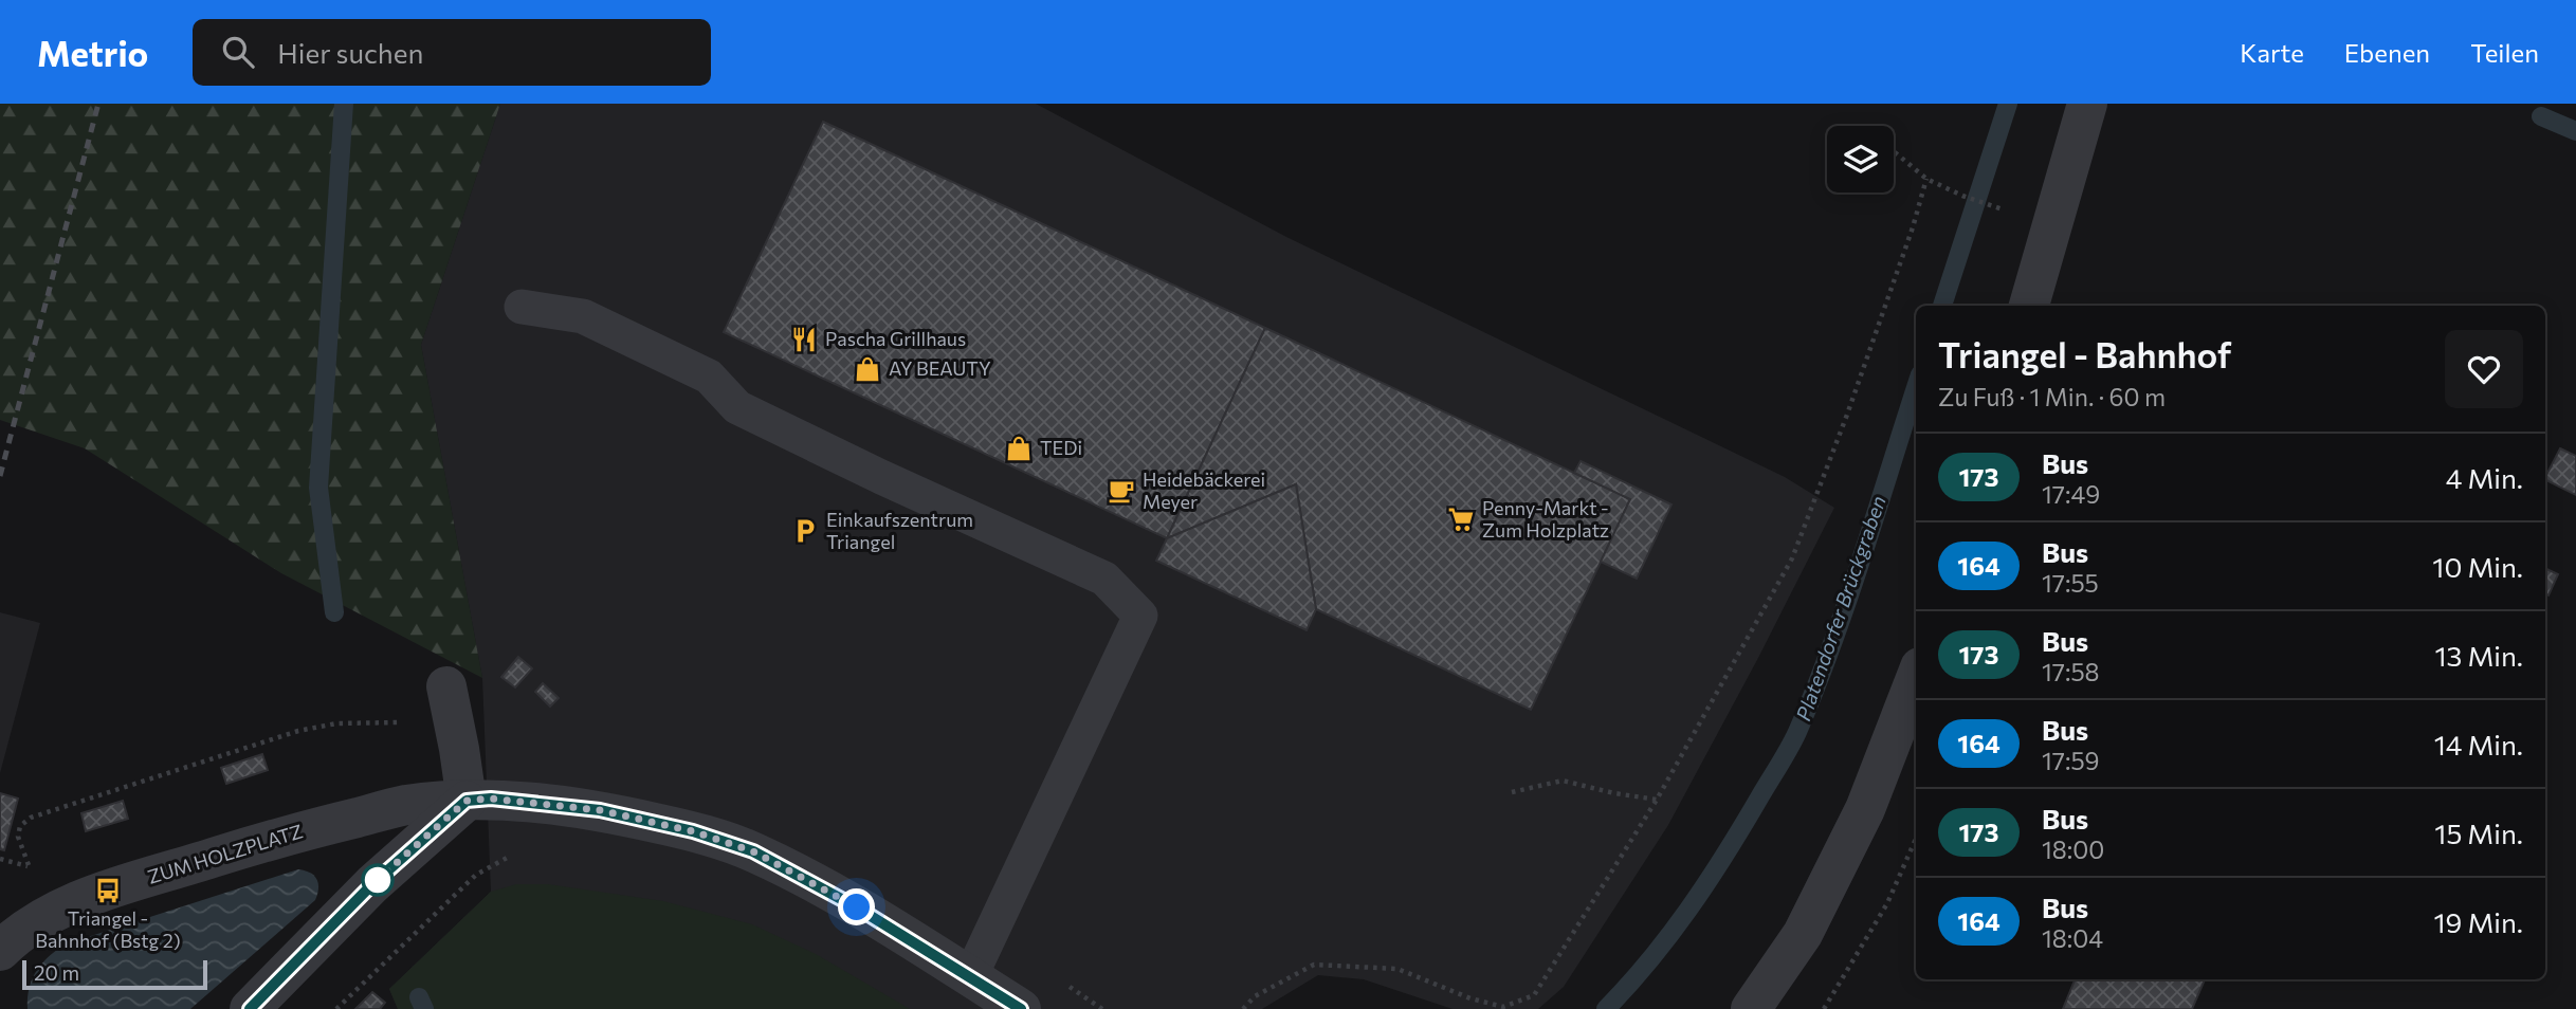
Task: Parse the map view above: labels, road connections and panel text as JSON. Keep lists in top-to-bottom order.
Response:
{
  "streets": {
    "street": ["ZUM HOLZPLATZ"]
  },
  "water": ["Platendorfer Brückgraben"],
  "places": {
    "restaurant": ["Pascha Grillhaus"],
    "shop": ["AY BEAUTY", "TEDi"],
    "cafe": ["Heidebäckerei Meyer"],
    "supermarket": ["Penny-Markt - Zum Holzplatz"],
    "parking": ["Einkaufszentrum Triangel"],
    "bus stop": ["Triangel - Bahnhof (Bstg 2)"]
  },
  "lines": ["bus line 173"],
  "scale_bar": "20 m",
  "page": {
    "header": "Metrio",
    "search": "Hier suchen",
    "nav": ["Karte", "Ebenen", "Teilen"],
    "heading": ["Triangel - Bahnhof", "Zu Fuß · 1 Min. · 60 m"],
    "list": [
      {
        "mark": "173",
        "name": "Bus",
        "note": "17:49",
        "value": "4 Min."
      },
      {
        "mark": "164",
        "name": "Bus",
        "note": "17:55",
        "value": "10 Min."
      },
      {
        "mark": "173",
        "name": "Bus",
        "note": "17:58",
        "value": "13 Min."
      },
      {
        "mark": "164",
        "name": "Bus",
        "note": "17:59",
        "value": "14 Min."
      },
      {
        "mark": "173",
        "name": "Bus",
        "note": "18:00",
        "value": "15 Min."
      },
      {
        "mark": "164",
        "name": "Bus",
        "note": "18:04",
        "value": "19 Min."
      }
    ],
    "scale": "20 m"
  }
}
